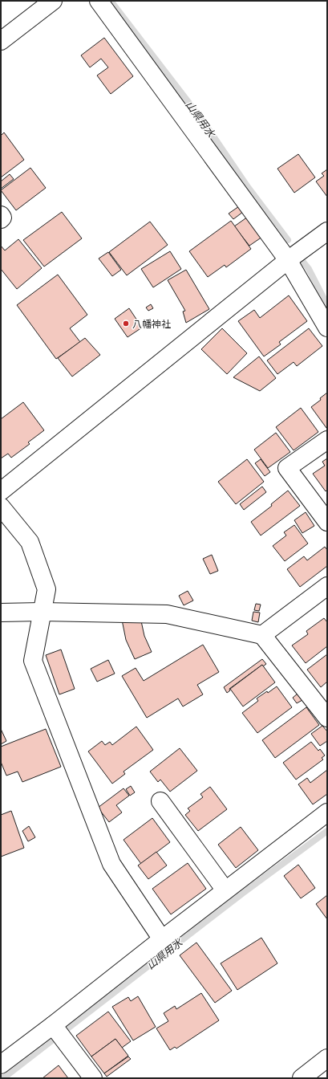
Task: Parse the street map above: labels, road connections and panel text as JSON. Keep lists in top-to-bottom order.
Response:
{
  "water": ["山県用水"],
  "places": ["八幡神社"]
}
